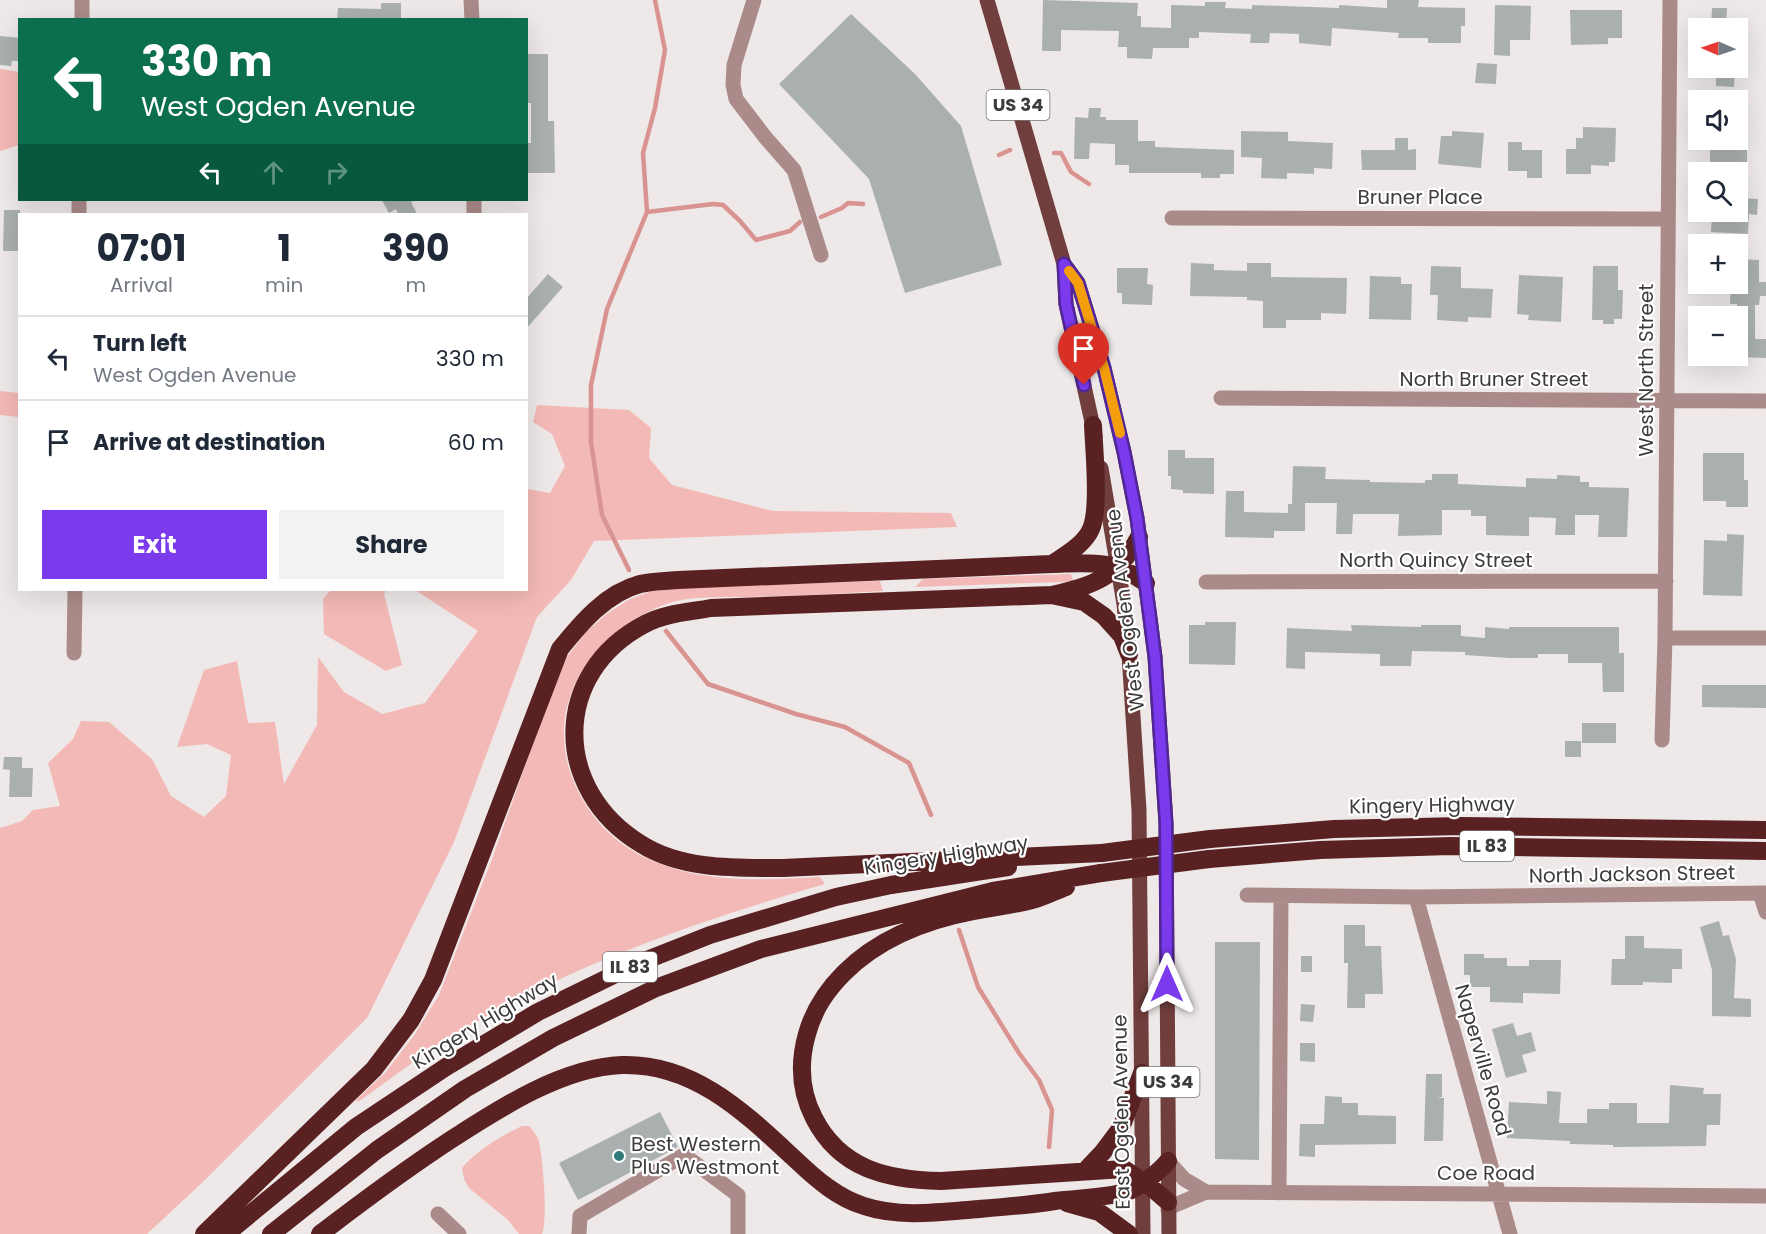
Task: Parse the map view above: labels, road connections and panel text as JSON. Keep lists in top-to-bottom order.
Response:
{
  "streets": {
    "highway": ["Kingery Highway", "IL 83"],
    "main road": ["US 34", "West Ogden Avenue", "East Ogden Avenue"],
    "street": [
      "Bruner Place",
      "West North Street",
      "North Bruner Street",
      "North Quincy Street",
      "North Jackson Street",
      "Naperville Road",
      "Coe Road"
    ]
  },
  "crossings": [
    ["US 34", "West Ogden Avenue"],
    ["US 34", "Coe Road"],
    ["Bruner Place", "West North Street"],
    ["West North Street", "North Bruner Street"],
    ["West North Street", "North Quincy Street"],
    ["West Ogden Avenue", "East Ogden Avenue"],
    ["North Jackson Street", "Naperville Road"],
    ["Naperville Road", "Coe Road"]
  ],
  "places": ["Best Western Plus Westmont"],
  "north": "left",
  "page": {
    "map_buttons": ["+", "−"],
    "turn": ["330 m", "West Ogden Avenue"],
    "eta": [
      "07:01",
      "Arrival",
      "1",
      "min",
      "390",
      "m"
    ],
    "list": [
      {
        "name": "Turn left",
        "note": "West Ogden Avenue",
        "value": "330 m"
      },
      {
        "name": "Arrive at destination",
        "value": "60 m"
      }
    ],
    "buttons": ["Exit", "Share"]
  }
}
